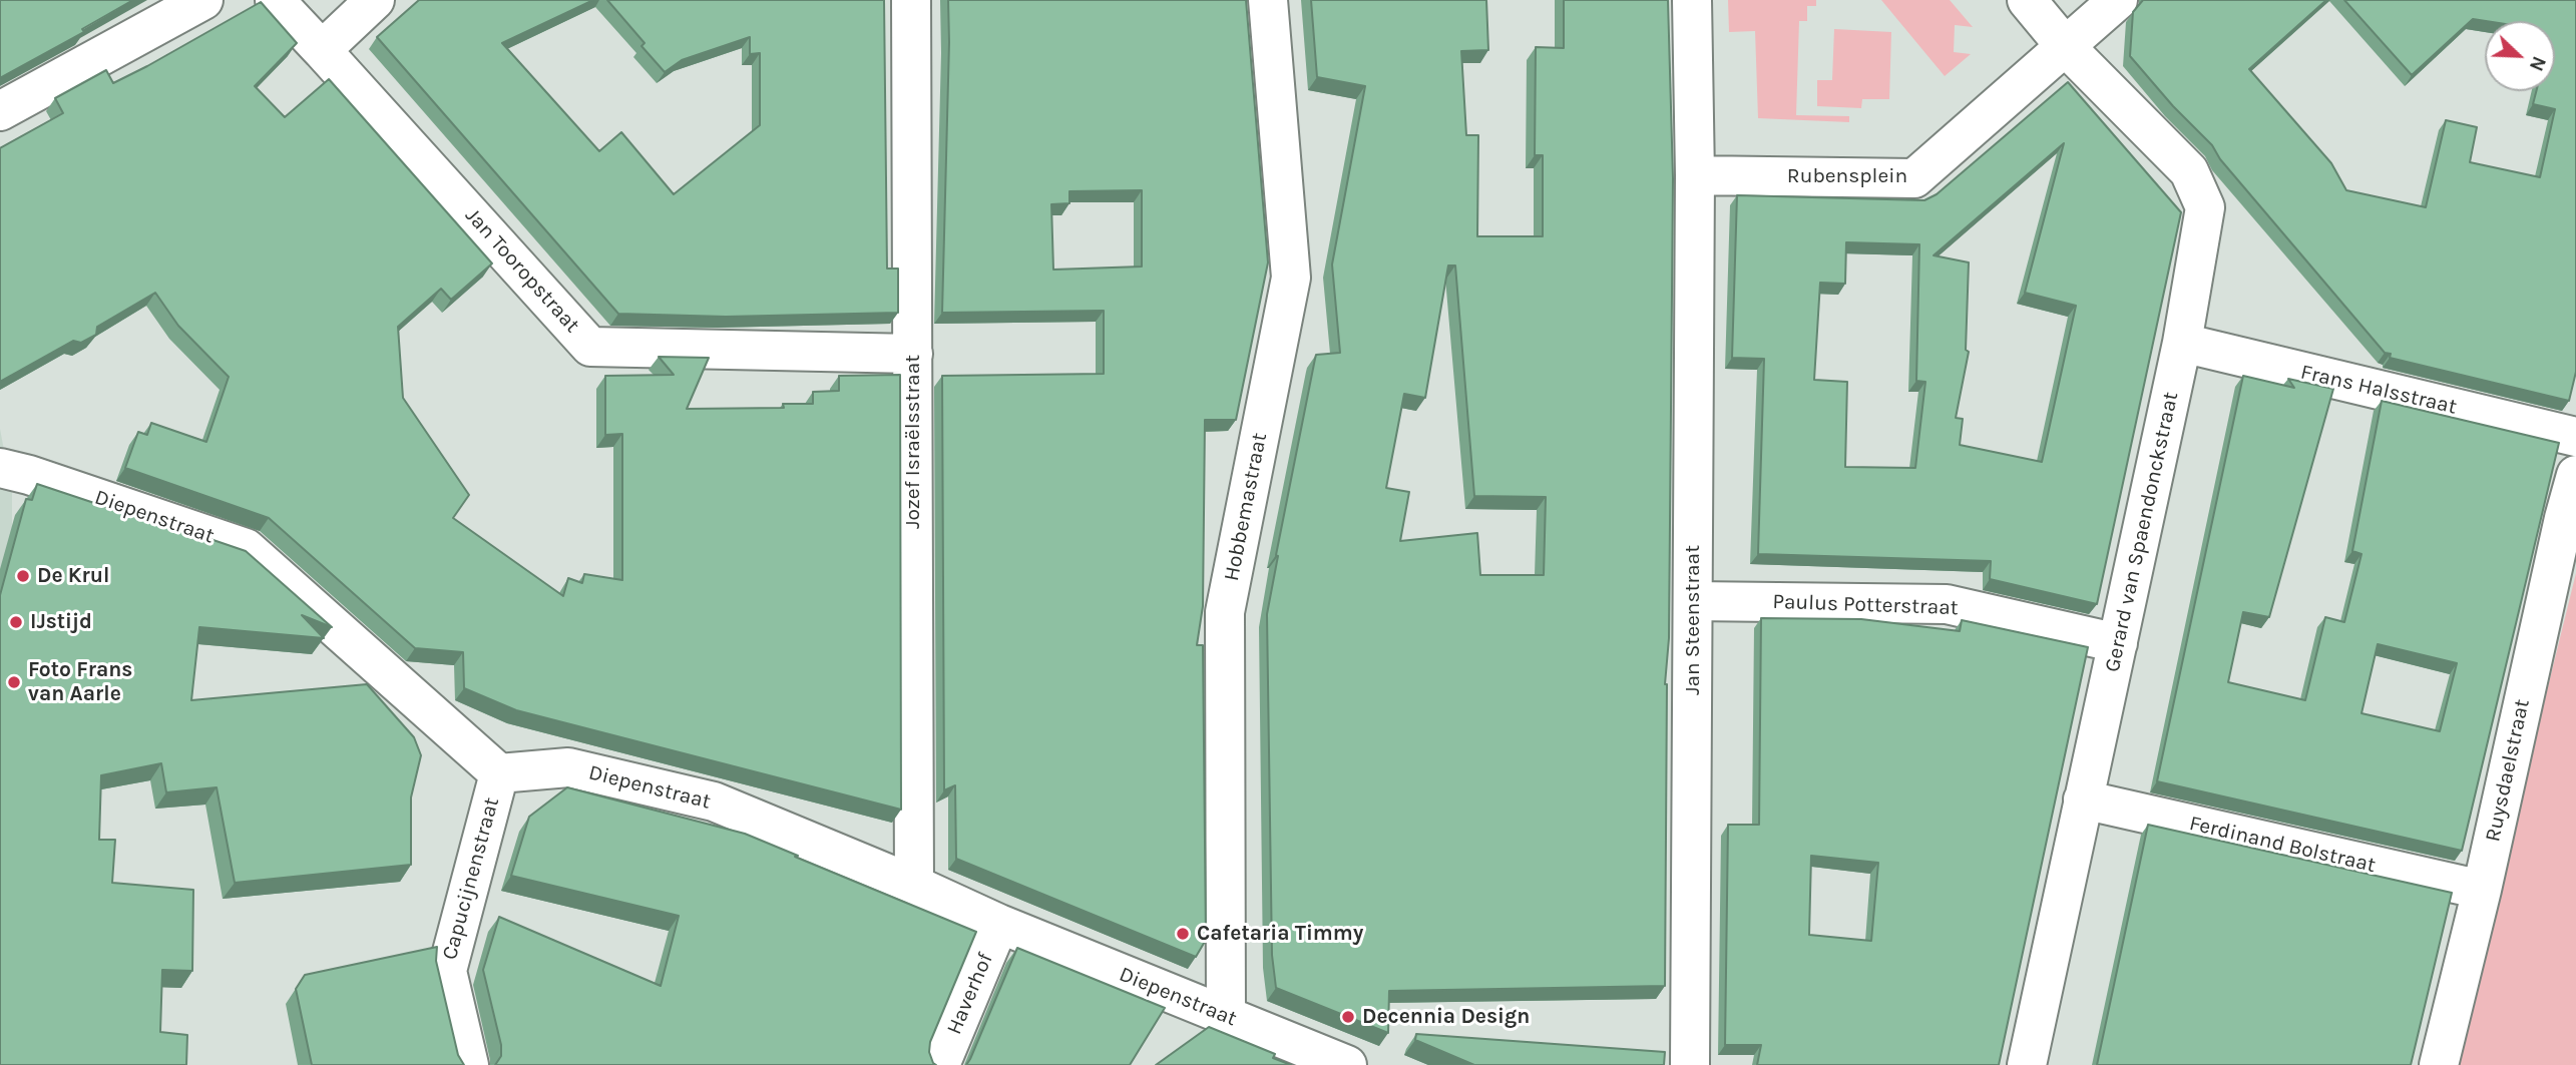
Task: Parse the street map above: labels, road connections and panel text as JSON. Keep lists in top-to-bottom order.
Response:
{
  "streets": {
    "street": [
      "Rubensplein",
      "Jan Tooropstraat",
      "Frans Halsstraat",
      "Jozef Israëlsstraat",
      "Hobbemastraat",
      "Diepenstraat",
      "Gerard van Spaendonckstraat",
      "Paulus Potterstraat",
      "Jan Steenstraat",
      "Ruysdaelstraat",
      "Ferdinand Bolstraat",
      "Capucijnenstraat",
      "Haverhof"
    ]
  },
  "crossings": [
    ["Rubensplein", "Gerard van Spaendonckstraat"],
    ["Rubensplein", "Jan Steenstraat"],
    ["Jan Tooropstraat", "Jozef Israëlsstraat"],
    ["Frans Halsstraat", "Gerard van Spaendonckstraat"],
    ["Jozef Israëlsstraat", "Diepenstraat"],
    ["Hobbemastraat", "Diepenstraat"],
    ["Diepenstraat", "Capucijnenstraat"],
    ["Diepenstraat", "Haverhof"],
    ["Gerard van Spaendonckstraat", "Paulus Potterstraat"],
    ["Gerard van Spaendonckstraat", "Ferdinand Bolstraat"],
    ["Paulus Potterstraat", "Jan Steenstraat"],
    ["Ruysdaelstraat", "Ferdinand Bolstraat"]
  ],
  "places": [
    "De Krul",
    "IJstijd",
    "Foto Frans van Aarle",
    "Cafetaria Timmy",
    "Decennia Design"
  ],
  "north": "bottom right"
}
